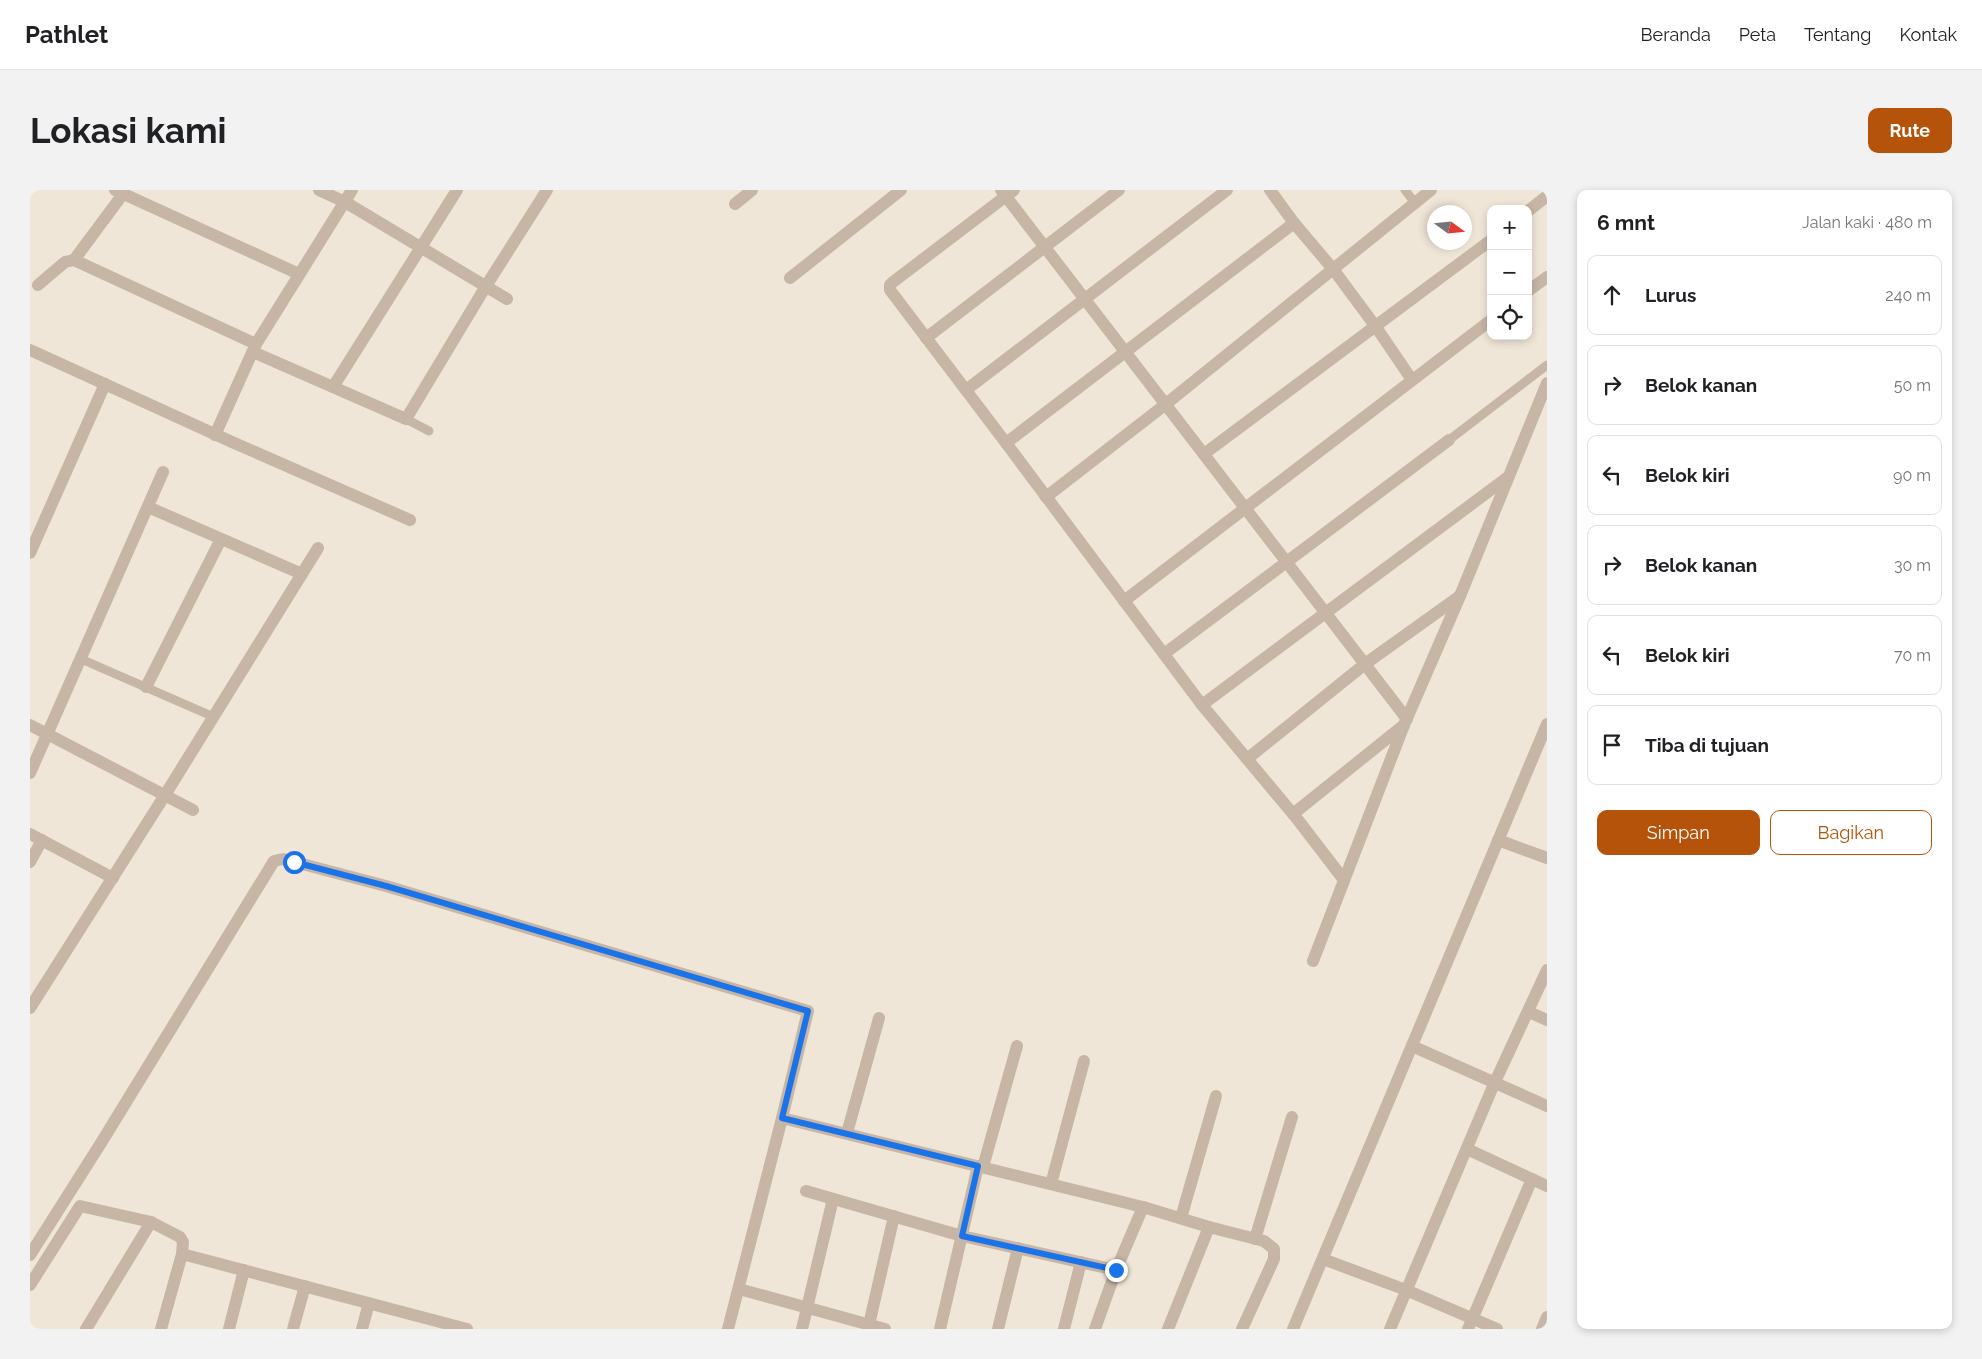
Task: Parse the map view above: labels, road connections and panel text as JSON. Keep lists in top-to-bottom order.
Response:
{
  "north": "right",
  "page": {
    "header": "Pathlet",
    "nav": [
      "Beranda",
      "Peta",
      "Tentang",
      "Kontak"
    ],
    "buttons": [
      "Rute",
      ["Simpan", "Bagikan"]
    ],
    "title": "Lokasi kami",
    "heading": ["6 mnt", "Jalan kaki · 480 m"],
    "map_buttons": ["+", "−"],
    "list": [
      ["Lurus", "240 m"],
      ["Belok kanan", "50 m"],
      ["Belok kiri", "90 m"],
      ["Belok kanan", "30 m"],
      ["Belok kiri", "70 m"],
      "Tiba di tujuan"
    ]
  }
}
